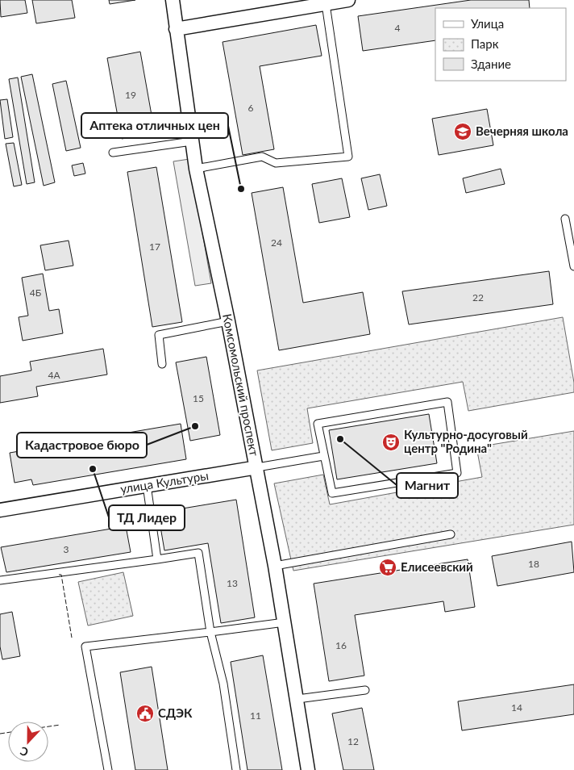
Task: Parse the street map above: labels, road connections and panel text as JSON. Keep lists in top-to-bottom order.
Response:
{
  "streets": {
    "street": ["Комсомольский проспект", "улица Культуры"]
  },
  "crossings": [
    ["Комсомольский проспект", "улица Культуры"]
  ],
  "places": {
    "school or university": ["Вечерняя школа"],
    "other": [
      "Аптека отличных цен",
      "Кадастровое бюро",
      "Магнит",
      "ТД Лидер"
    ],
    "theatre": ["Культурно-досуговый центр \"Родина\""],
    "supermarket": ["Елисеевский"],
    "public building": ["СДЭК"]
  },
  "house_numbers": [
    "4",
    "19",
    "6",
    "24",
    "17",
    "4Б",
    "22",
    "4А",
    "15",
    "3",
    "18",
    "13",
    "16",
    "14",
    "11",
    "12"
  ],
  "legend": ["Улица", "Парк", "Здание"],
  "north": "bottom"
}
